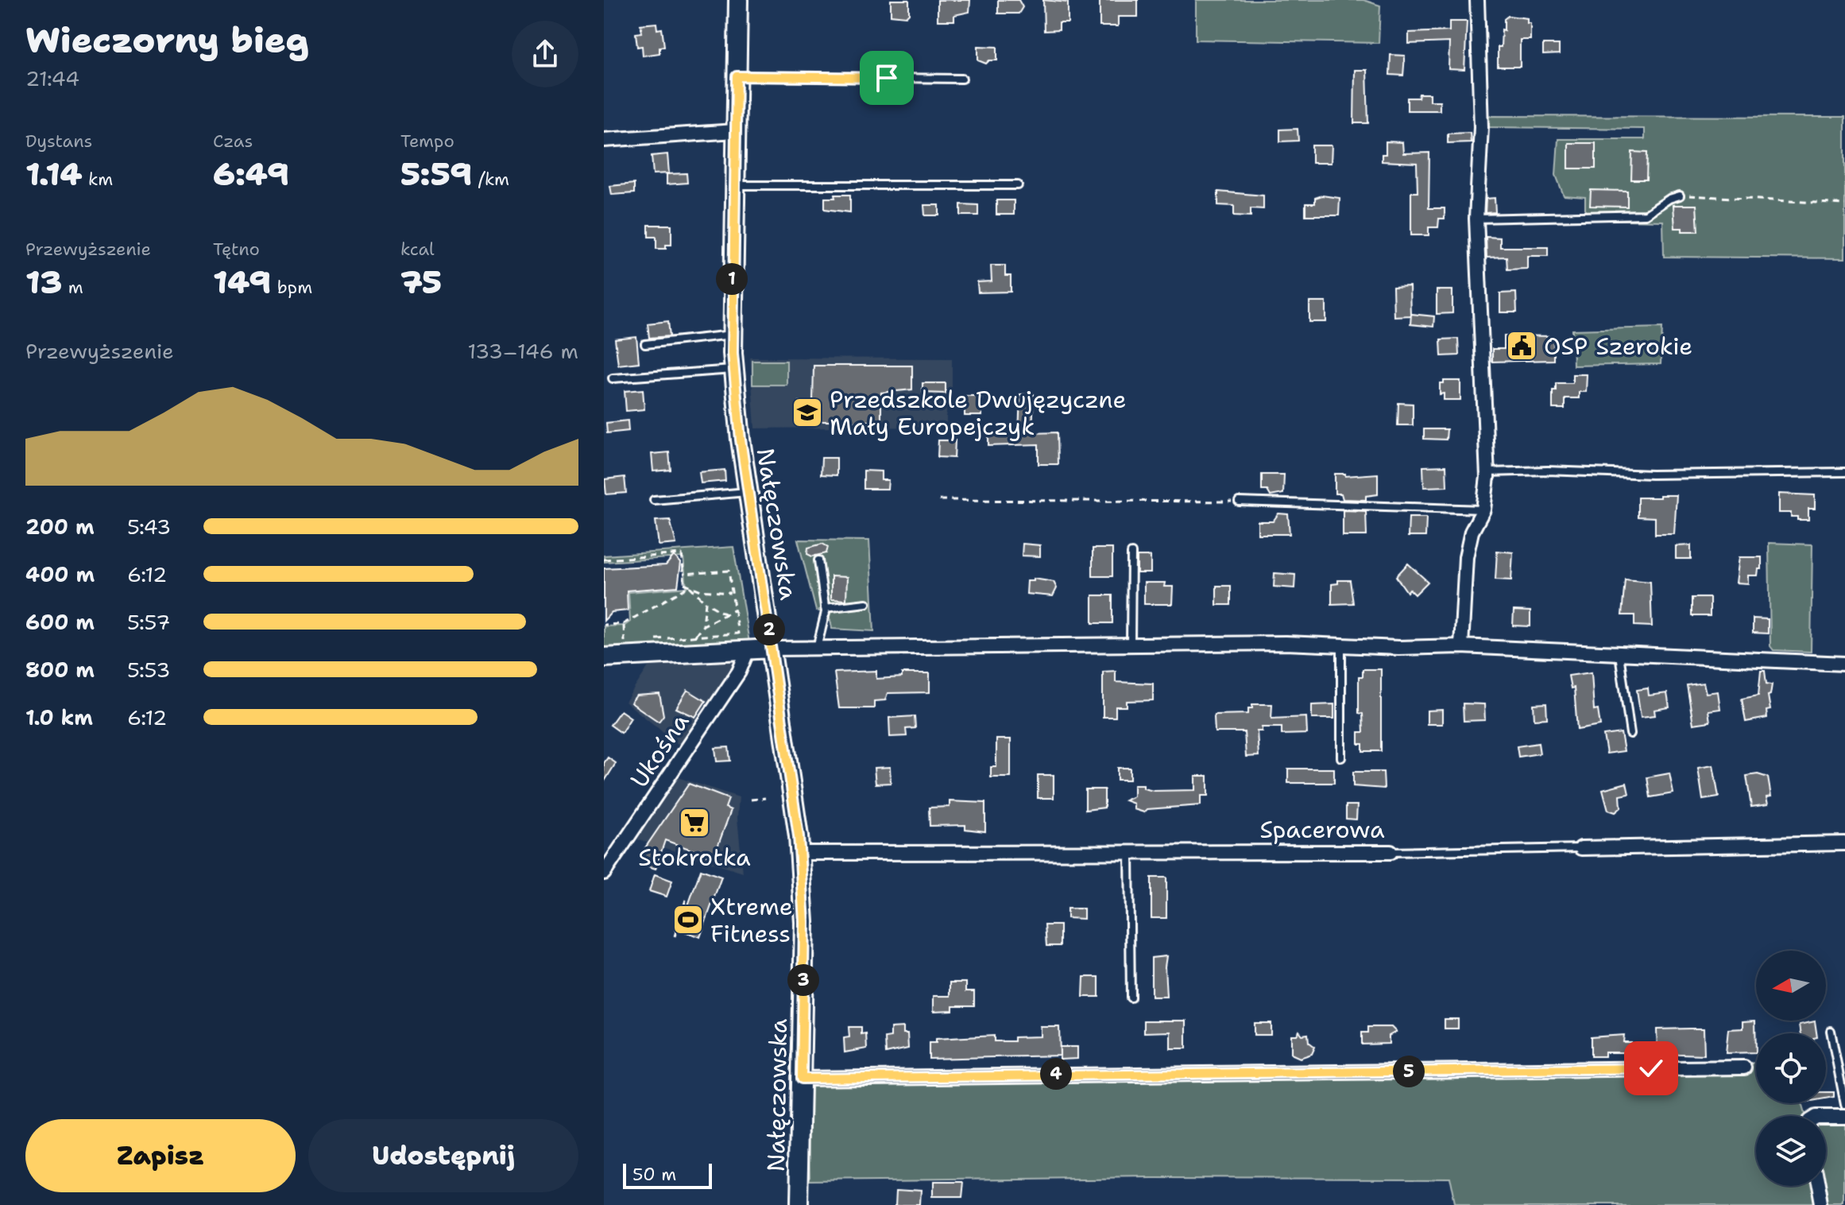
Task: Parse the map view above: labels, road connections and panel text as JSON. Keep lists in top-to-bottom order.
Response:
{
  "streets": {
    "main road": ["Nałęczowska"],
    "street": ["Ukośna", "Spacerowa"]
  },
  "crossings": [
    ["Nałęczowska", "Spacerowa"]
  ],
  "places": {
    "public building": ["OSP Szerokie"],
    "school or university": ["Przedszkole Dwujęzyczne Mały Europejczyk"],
    "supermarket": ["Stokrotka"],
    "sports": ["Xtreme Fitness"]
  },
  "scale_bar": "50 m",
  "north": "left",
  "page": {
    "heading": ["Wieczorny bieg", "21:44"],
    "stats": [
      ["Dystans", "1.14 km"],
      ["Czas", "6:49"],
      ["Tempo", "5:59 /km"],
      ["Przewyższenie", "13 m"],
      ["Tętno", "149 bpm"],
      ["kcal", "75"]
    ],
    "pins": [
      "1",
      "2",
      "3",
      "5",
      "4"
    ],
    "chart": ["Przewyższenie", "133–146 m"],
    "list": [
      {
        "name": "200 m",
        "note": "5:43"
      },
      {
        "name": "400 m",
        "note": "6:12"
      },
      {
        "name": "600 m",
        "note": "5:57"
      },
      {
        "name": "800 m",
        "note": "5:53"
      },
      {
        "name": "1.0 km",
        "note": "6:12"
      }
    ],
    "buttons": ["Zapisz", "Udostępnij"],
    "scale": "50 m"
  }
}
